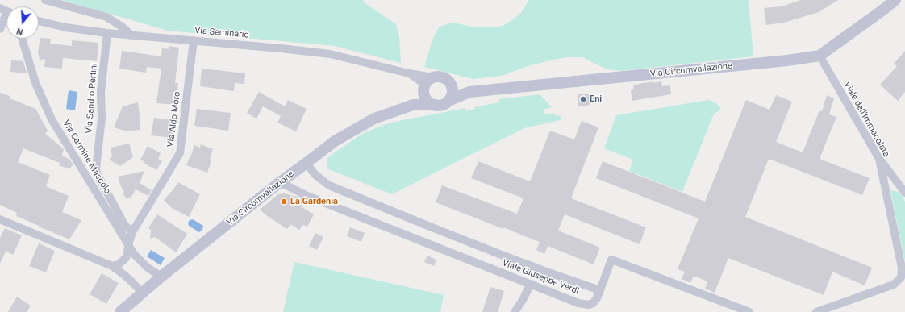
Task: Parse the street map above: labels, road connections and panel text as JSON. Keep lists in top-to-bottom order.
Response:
{
  "streets": {
    "street": [
      "Via Seminario",
      "Via Circumvallazione",
      "Via Sandro Pertini",
      "Via Aldo Moro",
      "Viale dell'Immacolata",
      "Via Carmine Mascolo",
      "Viale Giuseppe Verdi"
    ]
  },
  "crossings": [
    ["Via Seminario", "Via Circumvallazione"],
    ["Via Seminario", "Via Sandro Pertini"],
    ["Via Seminario", "Via Aldo Moro"],
    ["Via Circumvallazione", "Viale dell'Immacolata"],
    ["Via Circumvallazione", "Via Carmine Mascolo"],
    ["Via Circumvallazione", "Viale Giuseppe Verdi"],
    ["Via Sandro Pertini", "Via Aldo Moro"],
    ["Via Aldo Moro", "Via Carmine Mascolo"]
  ],
  "places": ["Eni", "La Gardenia"],
  "north": "bottom"
}
